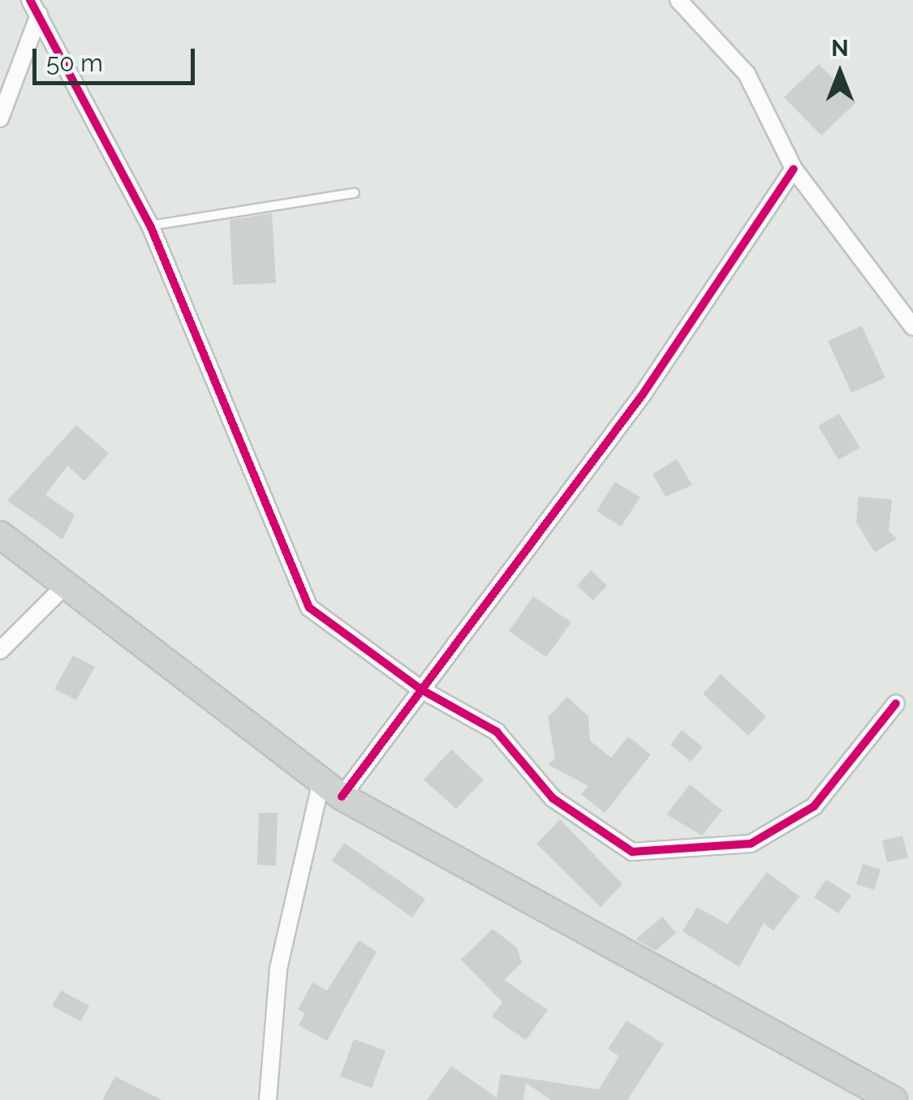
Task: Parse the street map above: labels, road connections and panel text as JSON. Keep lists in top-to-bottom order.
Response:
{
  "scale_bar": "50 m",
  "north": "top"
}
